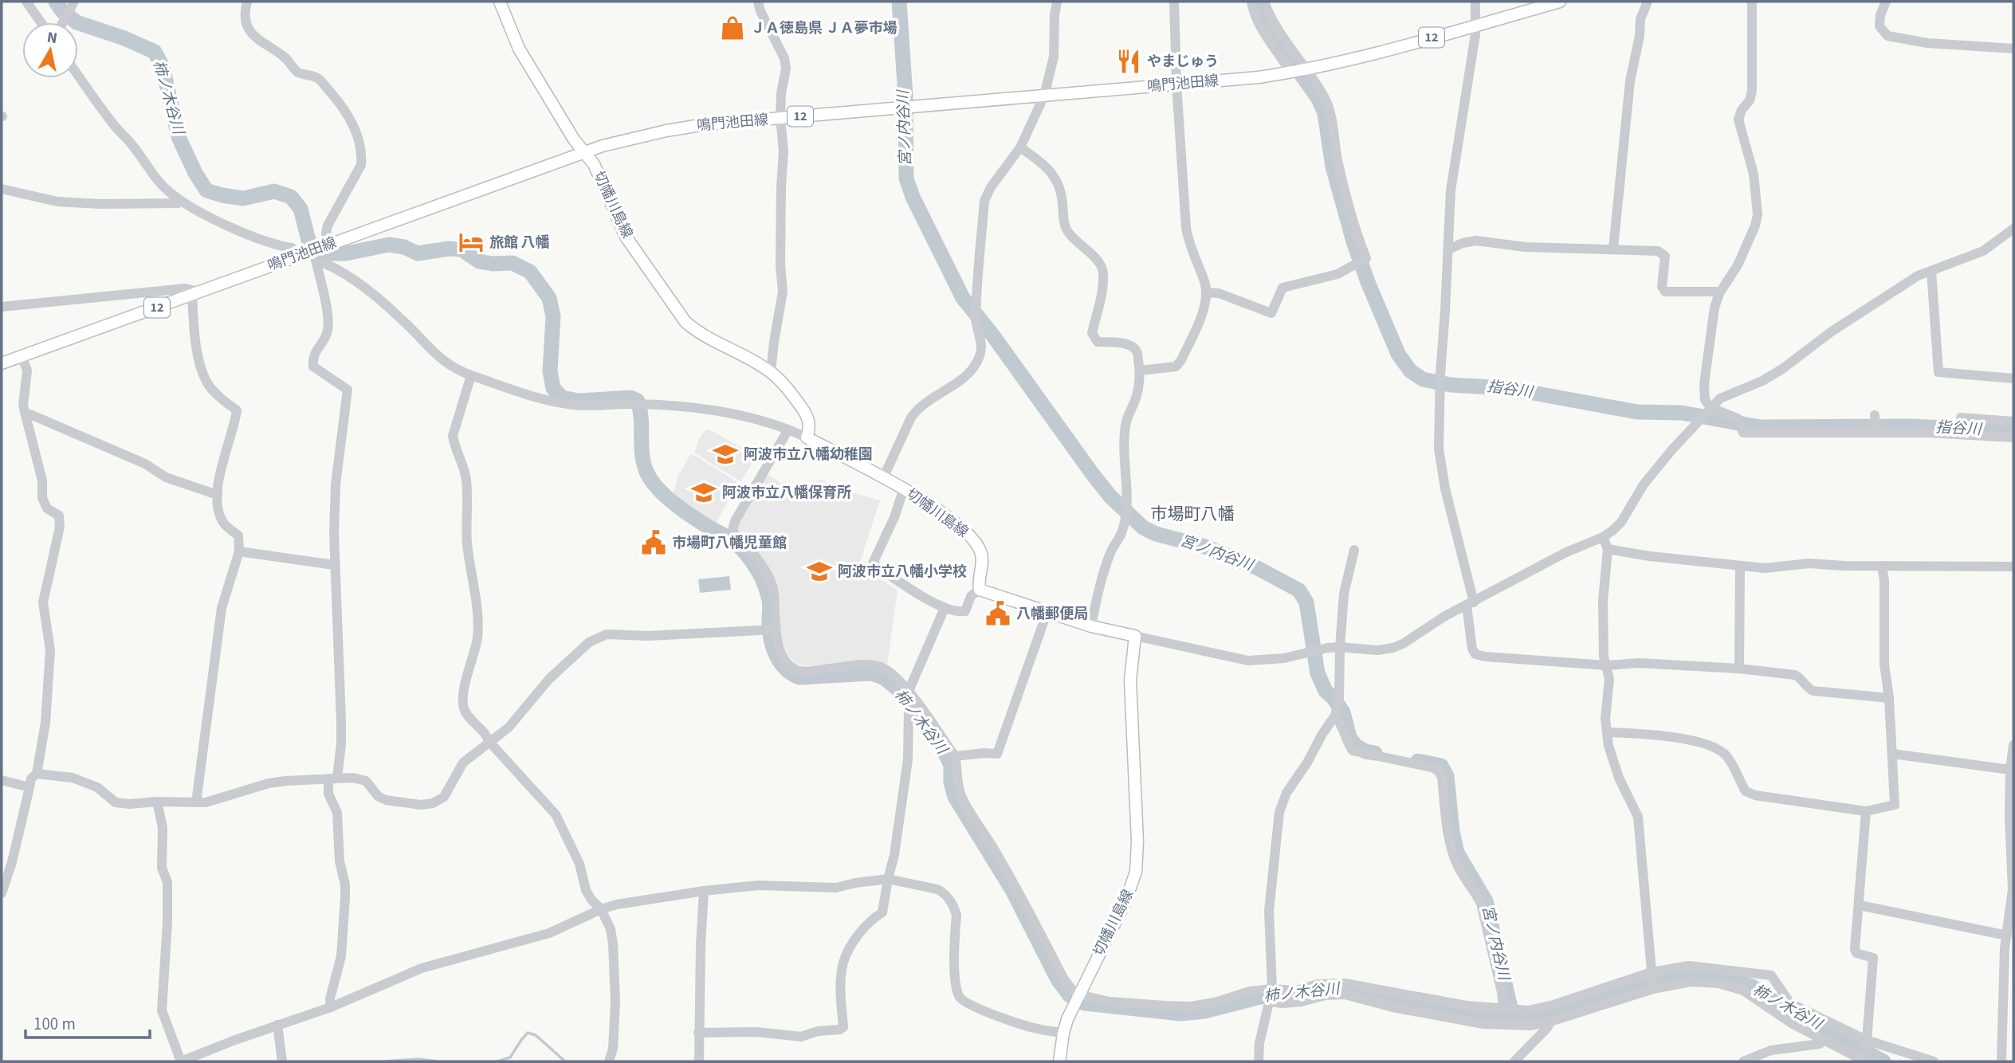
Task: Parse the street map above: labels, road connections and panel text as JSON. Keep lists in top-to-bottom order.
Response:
{
  "streets": {
    "main road": ["12", "鳴門池田線", "切幡川島線"]
  },
  "crossings": [
    ["鳴門池田線", "切幡川島線"]
  ],
  "districts": ["市場町八幡"],
  "water": ["柿ノ木谷川", "宮ノ内谷川", "指谷川"],
  "places": {
    "shop": ["ＪＡ徳島県 ＪＡ夢市場"],
    "restaurant": ["やまじゅう"],
    "hotel": ["旅館 八幡"],
    "school or university": ["阿波市立八幡幼稚園", "阿波市立八幡保育所", "阿波市立八幡小学校"],
    "public building": ["市場町八幡児童館", "八幡郵便局"]
  },
  "scale_bar": "100 m",
  "north": "top"
}
